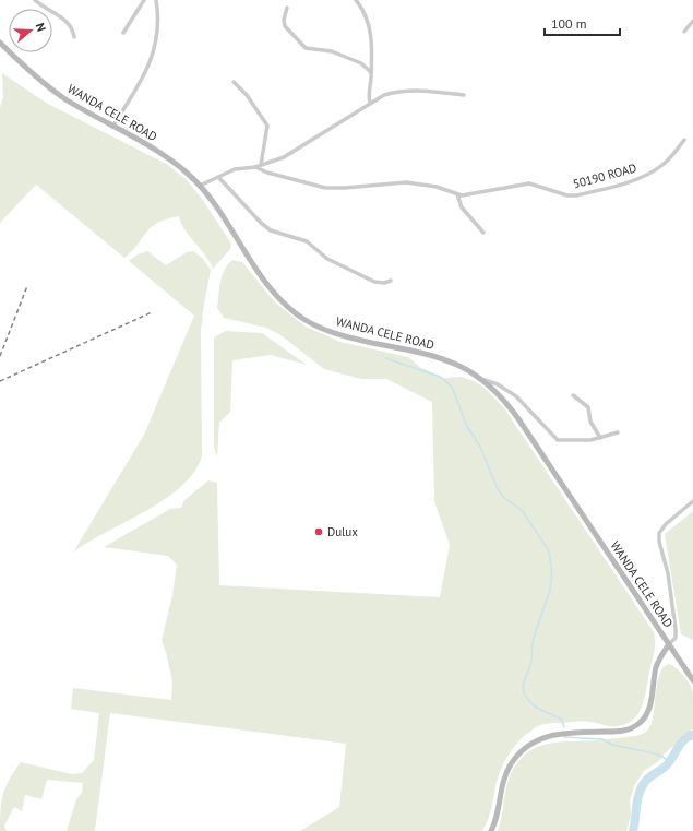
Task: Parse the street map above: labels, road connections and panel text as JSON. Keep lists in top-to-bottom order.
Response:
{
  "streets": {
    "street": ["WANDA CELE ROAD", "50190 ROAD"]
  },
  "places": ["Dulux"],
  "scale_bar": "100 m",
  "north": "right"
}
